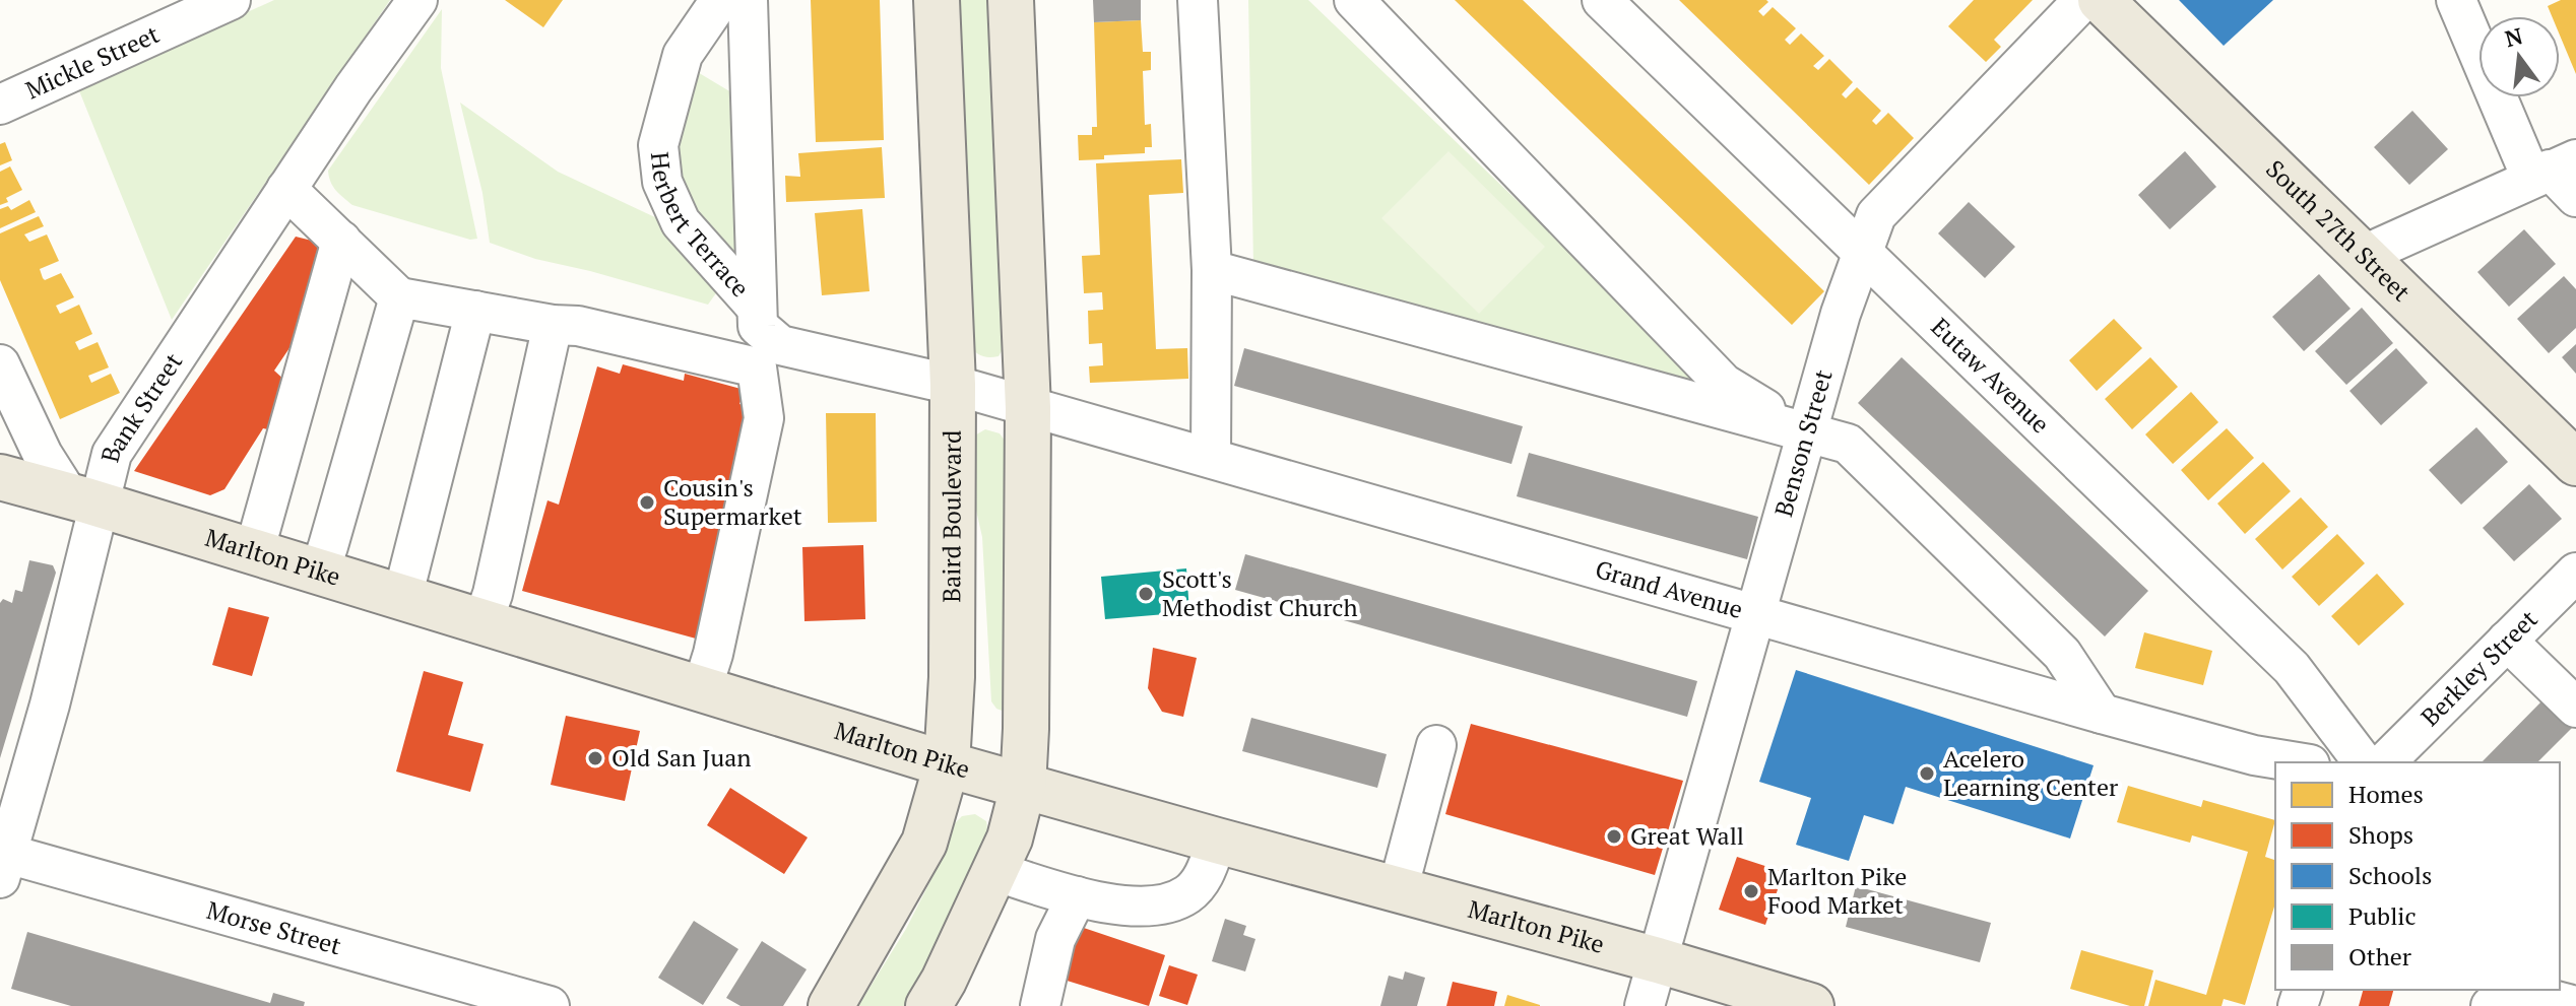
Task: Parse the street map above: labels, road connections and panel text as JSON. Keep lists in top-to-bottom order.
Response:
{
  "streets": {
    "main road": ["South 27th Street", "Baird Boulevard", "Marlton Pike"],
    "street": [
      "Mickle Street",
      "Herbert Terrace",
      "Eutaw Avenue",
      "Bank Street",
      "Benson Street",
      "Grand Avenue",
      "Berkley Street",
      "Morse Street"
    ]
  },
  "crossings": [
    ["Herbert Terrace", "Baird Boulevard"],
    ["Herbert Terrace", "Grand Avenue"],
    ["Eutaw Avenue", "Benson Street"],
    ["Bank Street", "Marlton Pike"],
    ["Bank Street", "Morse Street"],
    ["Benson Street", "Marlton Pike"],
    ["Benson Street", "Grand Avenue"],
    ["Baird Boulevard", "Marlton Pike"]
  ],
  "places": [
    "Cousin's Supermarket",
    "Scott's Methodist Church",
    "Old San Juan",
    "Acelero Learning Center",
    "Great Wall",
    "Marlton Pike Food Market"
  ],
  "legend": [
    "Homes",
    "Shops",
    "Schools",
    "Public",
    "Other"
  ],
  "north": "top"
}
